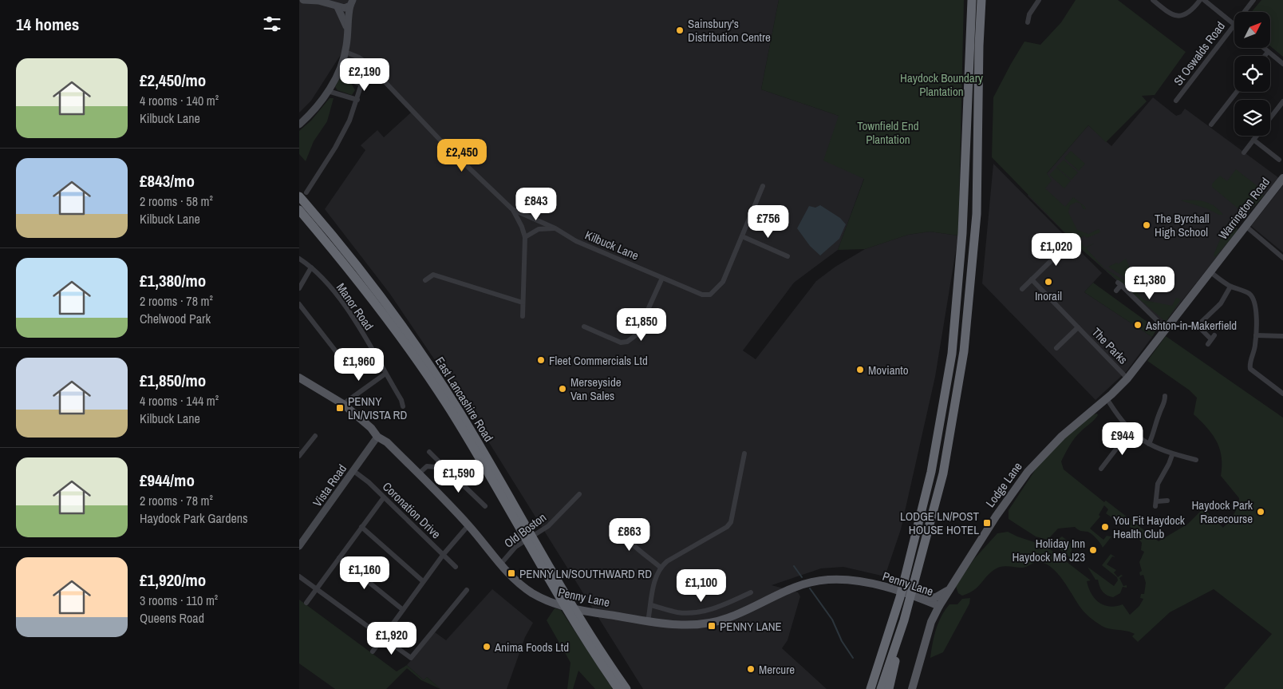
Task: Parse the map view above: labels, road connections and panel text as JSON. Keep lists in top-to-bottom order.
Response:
{
  "streets": {
    "highway": ["East Lancashire Road"],
    "main road": ["Warrington Road", "Lodge Lane", "Penny Lane"],
    "street": [
      "St Oswalds Road",
      "Kilbuck Lane",
      "Manor Road",
      "The Parks",
      "Vista Road",
      "Coronation Drive",
      "Old Boston"
    ]
  },
  "crossings": [
    ["Warrington Road", "Lodge Lane"],
    ["The Parks", "Lodge Lane"],
    ["Lodge Lane", "Penny Lane"],
    ["Vista Road", "Coronation Drive"],
    ["Vista Road", "Penny Lane"],
    ["Old Boston", "Penny Lane"]
  ],
  "parks": ["Haydock Boundary Plantation", "Townfield End Plantation"],
  "places": {
    "other": [
      "Sainsbury's Distribution Centre",
      "The Byrchall High School",
      "Inorail",
      "Ashton-in-Makerfield",
      "Fleet Commercials Ltd",
      "Movianto",
      "Merseyside Van Sales",
      "Haydock Park Racecourse",
      "You Fit Haydock Health Club",
      "Holiday Inn Haydock M6 J23",
      "Anima Foods Ltd",
      "Mercure"
    ],
    "transit": [
      "PENNY LN/VISTA RD",
      "LODGE LN/POST HOUSE HOTEL",
      "PENNY LN/SOUTHWARD RD",
      "PENNY LANE"
    ]
  },
  "north": "top right",
  "page": {
    "heading": "14 homes",
    "list": [
      {
        "name": "£2,450/mo",
        "note": "4 rooms · 140 m² · Kilbuck Lane"
      },
      {
        "name": "£843/mo",
        "note": "2 rooms · 58 m² · Kilbuck Lane"
      },
      {
        "name": "£1,380/mo",
        "note": "2 rooms · 78 m² · Chelwood Park"
      },
      {
        "name": "£1,850/mo",
        "note": "4 rooms · 144 m² · Kilbuck Lane"
      },
      {
        "name": "£944/mo",
        "note": "2 rooms · 78 m² · Haydock Park Gardens"
      },
      {
        "name": "£1,920/mo",
        "note": "3 rooms · 110 m² · Queens Road"
      }
    ],
    "price": [
      "£2,190",
      "£2,450",
      "£843",
      "£756",
      "£1,020",
      "£1,380",
      "£1,850",
      "£1,960",
      "£944",
      "£1,590",
      "£863",
      "£1,160",
      "£1,100",
      "£1,920"
    ]
  }
}
